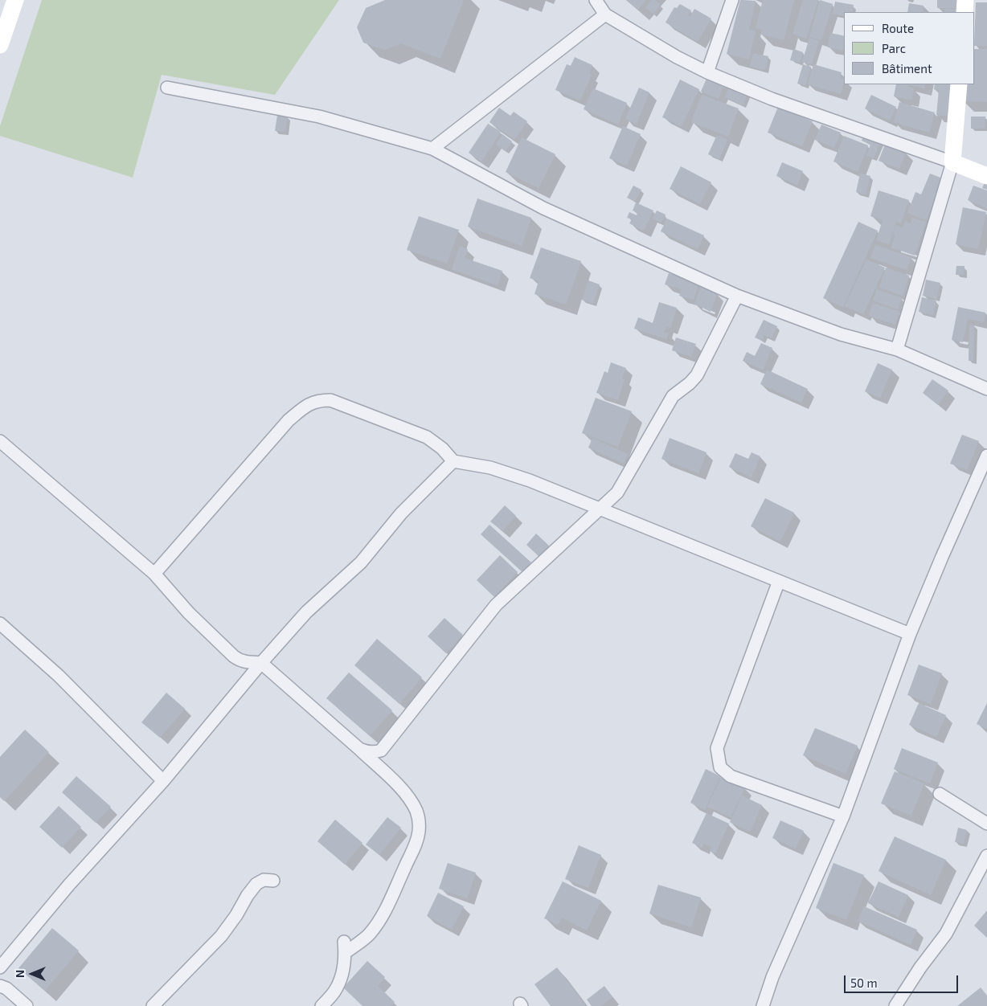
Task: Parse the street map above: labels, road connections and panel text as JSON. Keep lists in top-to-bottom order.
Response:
{
  "legend": ["Route", "Parc", "Bâtiment"],
  "scale_bar": "50 m",
  "north": "left"
}
